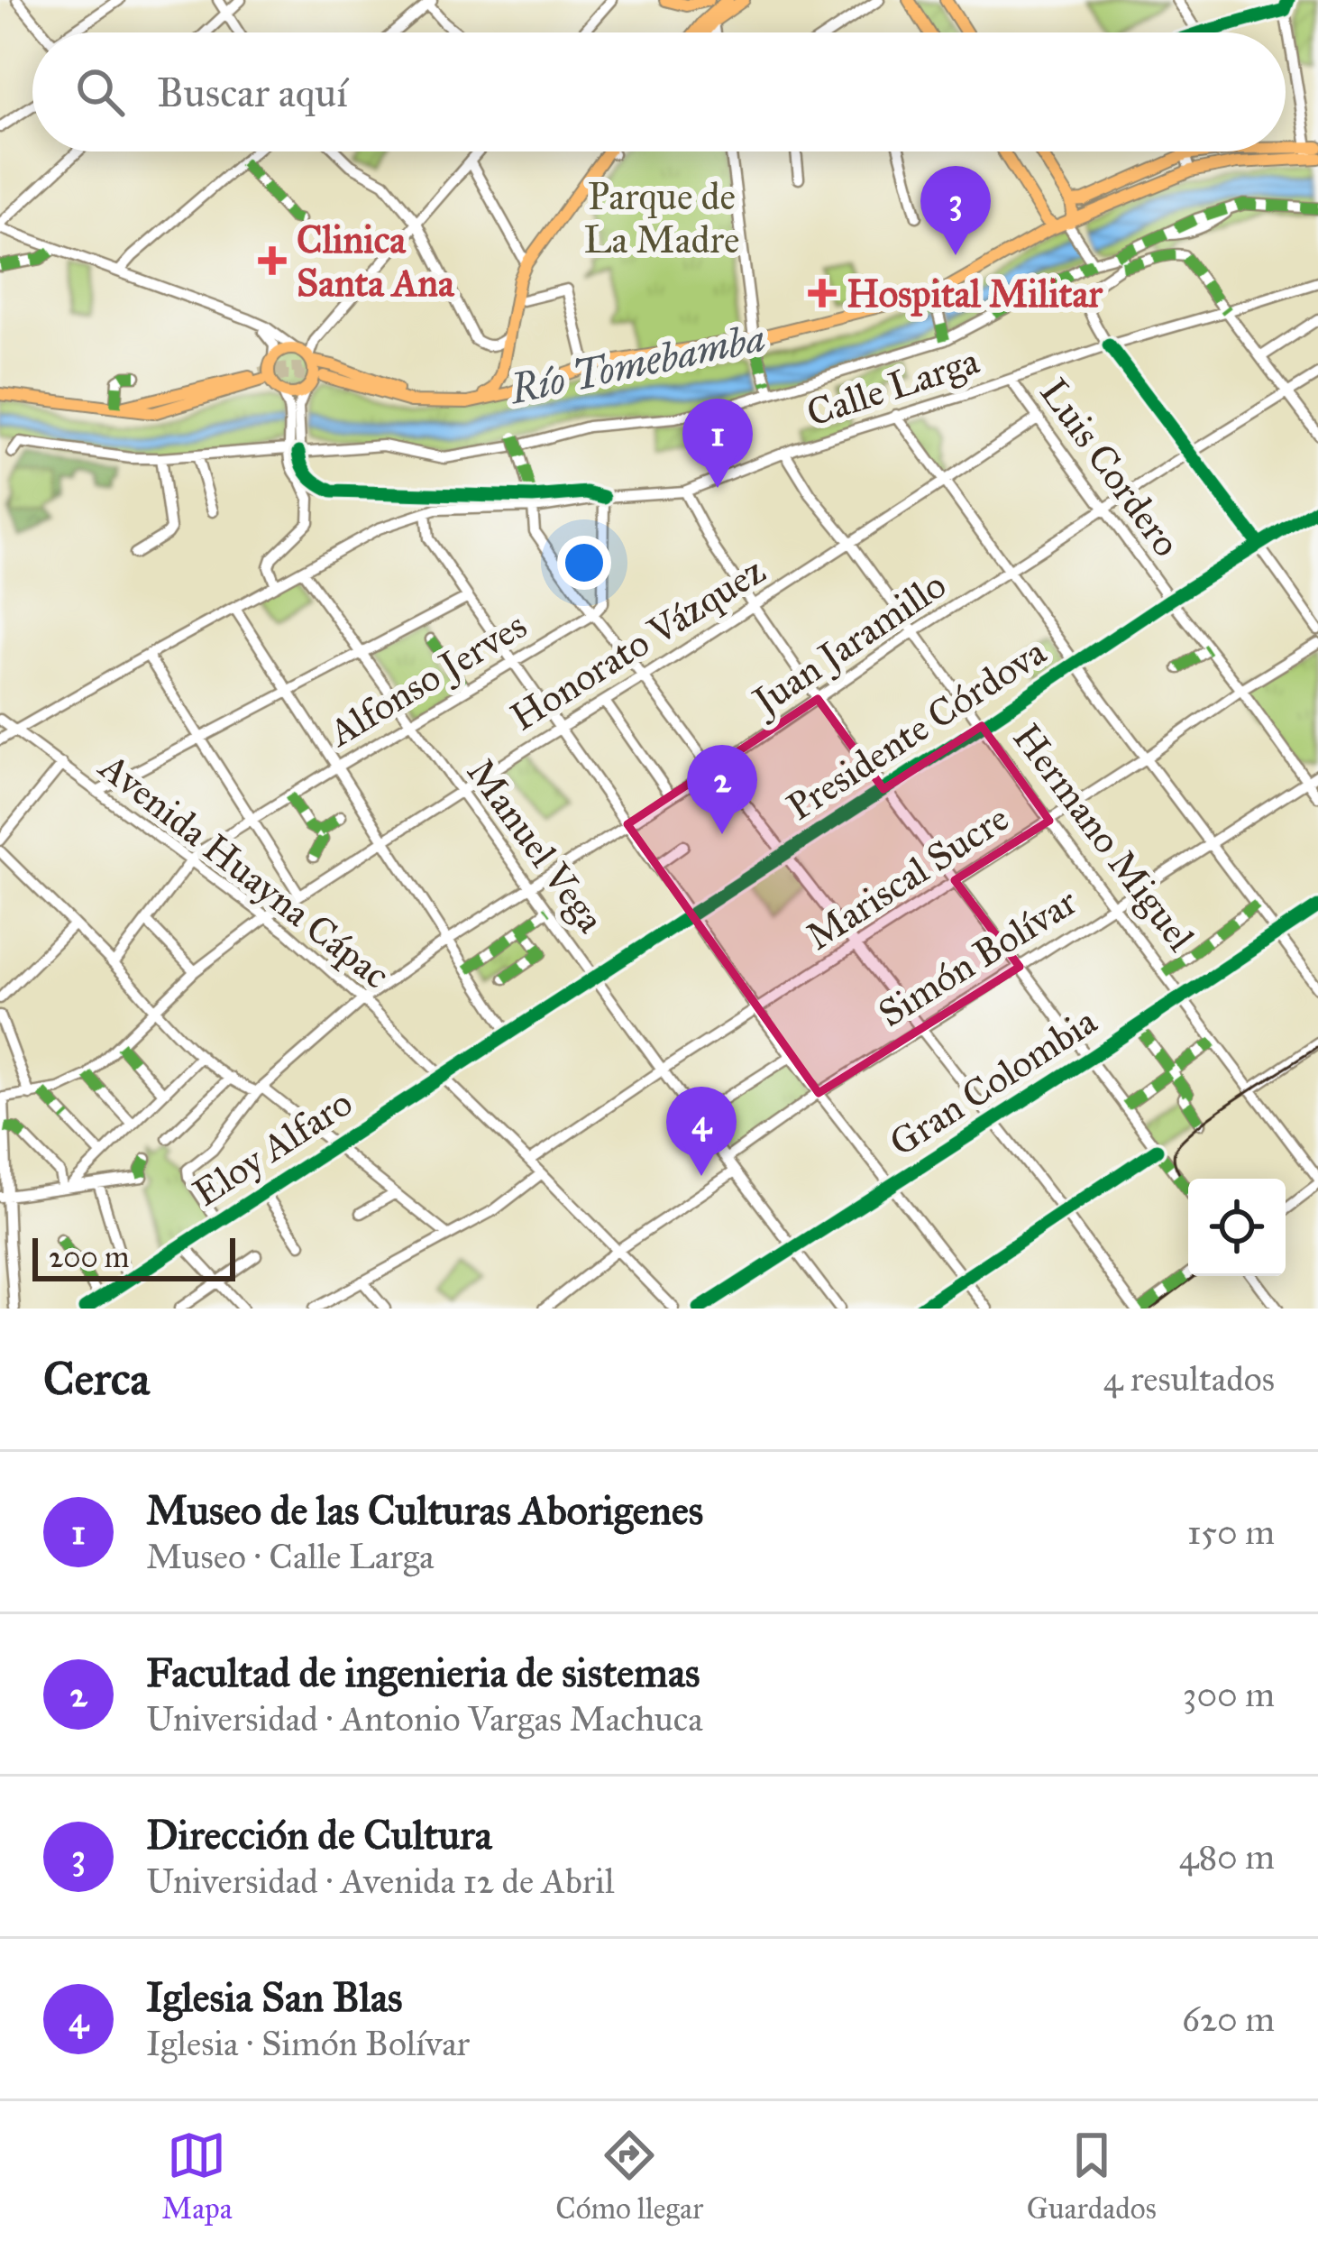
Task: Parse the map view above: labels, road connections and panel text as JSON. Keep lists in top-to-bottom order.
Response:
{
  "streets": {
    "street": [
      "Calle Larga",
      "Luis Cordero",
      "Juan Jaramillo",
      "Honorato Vázquez",
      "Alfonso Jerves",
      "Presidente Córdova",
      "Hermano Miguel",
      "Manuel Vega",
      "Avenida Huayna Cápac",
      "Mariscal Sucre",
      "Simón Bolívar",
      "Gran Colombia",
      "Eloy Alfaro"
    ]
  },
  "crossings": [
    ["Calle Larga", "Luis Cordero"],
    ["Calle Larga", "Hermano Miguel"],
    ["Luis Cordero", "Juan Jaramillo"],
    ["Luis Cordero", "Honorato Vázquez"],
    ["Luis Cordero", "Presidente Córdova"],
    ["Luis Cordero", "Mariscal Sucre"],
    ["Luis Cordero", "Simón Bolívar"],
    ["Juan Jaramillo", "Hermano Miguel"],
    ["Juan Jaramillo", "Manuel Vega"],
    ["Juan Jaramillo", "Avenida Huayna Cápac"],
    ["Juan Jaramillo", "Eloy Alfaro"],
    ["Honorato Vázquez", "Hermano Miguel"],
    ["Honorato Vázquez", "Manuel Vega"],
    ["Honorato Vázquez", "Avenida Huayna Cápac"],
    ["Alfonso Jerves", "Manuel Vega"],
    ["Alfonso Jerves", "Avenida Huayna Cápac"],
    ["Presidente Córdova", "Hermano Miguel"],
    ["Presidente Córdova", "Manuel Vega"],
    ["Presidente Córdova", "Avenida Huayna Cápac"],
    ["Presidente Córdova", "Eloy Alfaro"],
    ["Hermano Miguel", "Mariscal Sucre"],
    ["Hermano Miguel", "Simón Bolívar"],
    ["Hermano Miguel", "Gran Colombia"],
    ["Manuel Vega", "Mariscal Sucre"],
    ["Manuel Vega", "Simón Bolívar"],
    ["Manuel Vega", "Gran Colombia"],
    ["Avenida Huayna Cápac", "Mariscal Sucre"],
    ["Avenida Huayna Cápac", "Eloy Alfaro"]
  ],
  "water": ["Río Tomebamba"],
  "parks": ["Parque de La Madre"],
  "places": {
    "health": ["Clinica Santa Ana", "Hospital Militar"]
  },
  "scale_bar": "200 m",
  "page": {
    "search": "Buscar aquí",
    "pins": [
      "3",
      "1",
      "2",
      "4"
    ],
    "scale": "200 m",
    "heading": ["Cerca", "4 resultados"],
    "list": [
      {
        "mark": "1",
        "name": "Museo de las Culturas Aborigenes",
        "note": "Museo · Calle Larga",
        "value": "150 m"
      },
      {
        "mark": "2",
        "name": "Facultad de ingenieria de sistemas",
        "note": "Universidad · Antonio Vargas Machuca",
        "value": "300 m"
      },
      {
        "mark": "3",
        "name": "Dirección de Cultura",
        "note": "Universidad · Avenida 12 de Abril",
        "value": "480 m"
      },
      {
        "mark": "4",
        "name": "Iglesia San Blas",
        "note": "Iglesia · Simón Bolívar",
        "value": "620 m"
      }
    ],
    "nav": ["Mapa", "Cómo llegar", "Guardados"]
  }
}
